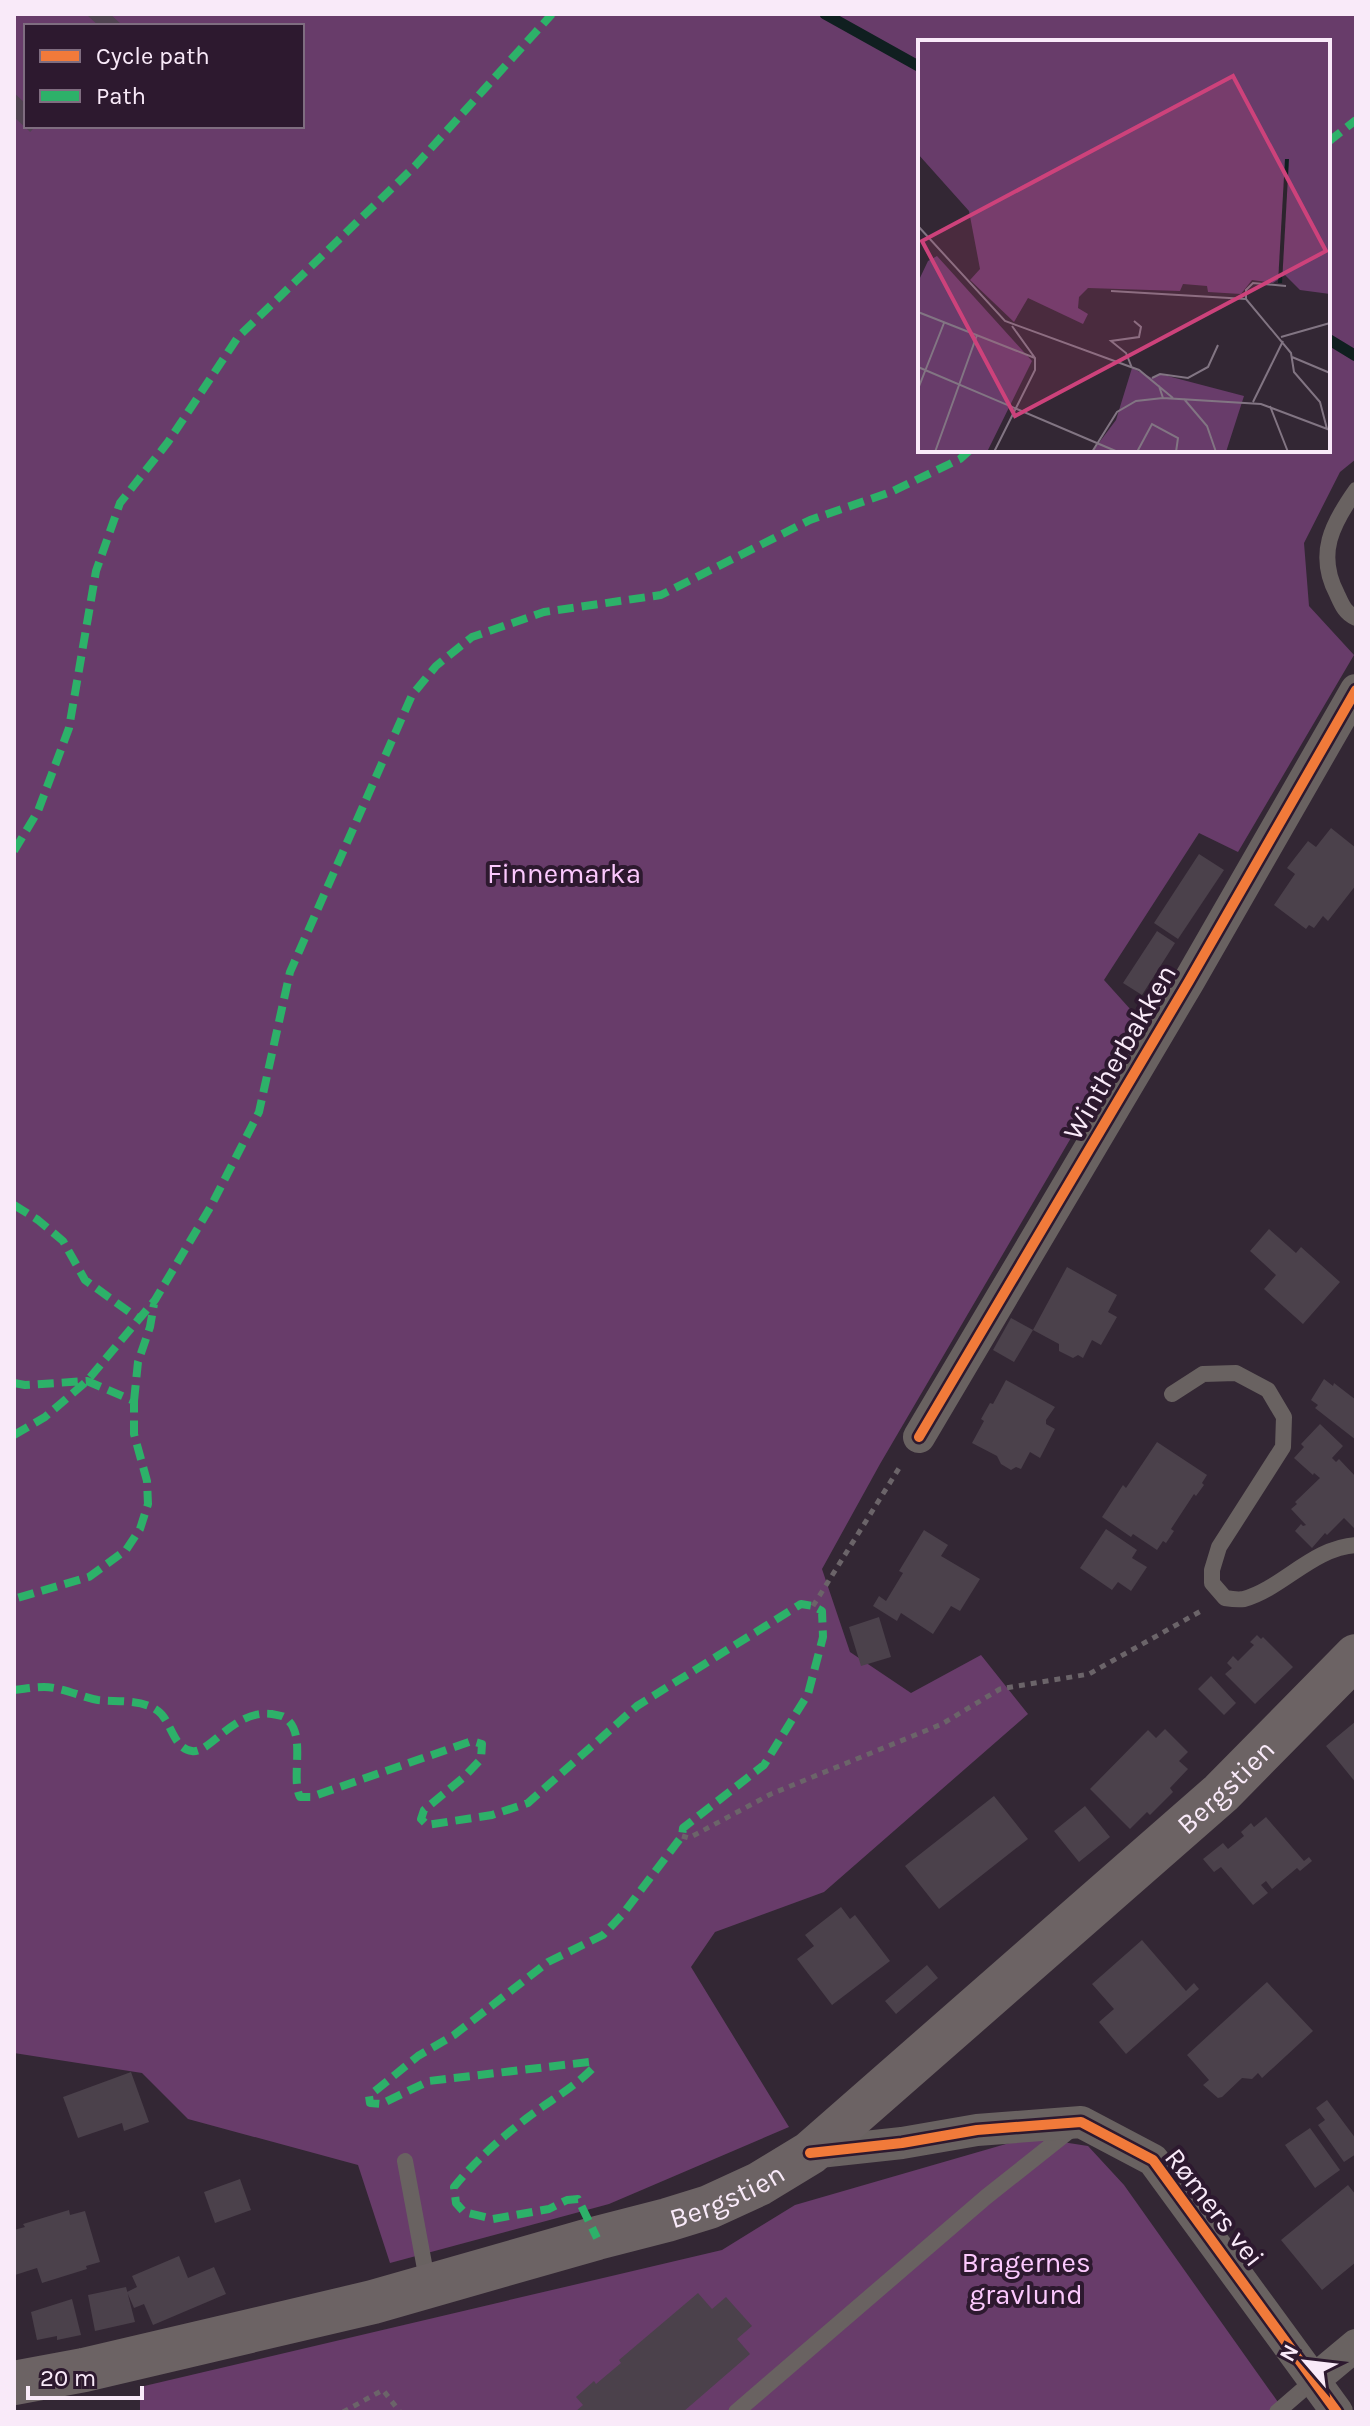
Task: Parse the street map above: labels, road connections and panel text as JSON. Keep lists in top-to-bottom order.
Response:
{
  "streets": {
    "main road": ["Bergstien"],
    "street": ["Wintherbakken", "Rømers vei"]
  },
  "parks": ["Finnemarka", "Bragernes gravlund"],
  "legend": ["Cycle path", "Path"],
  "scale_bar": "20 m",
  "north": "top left"
}
